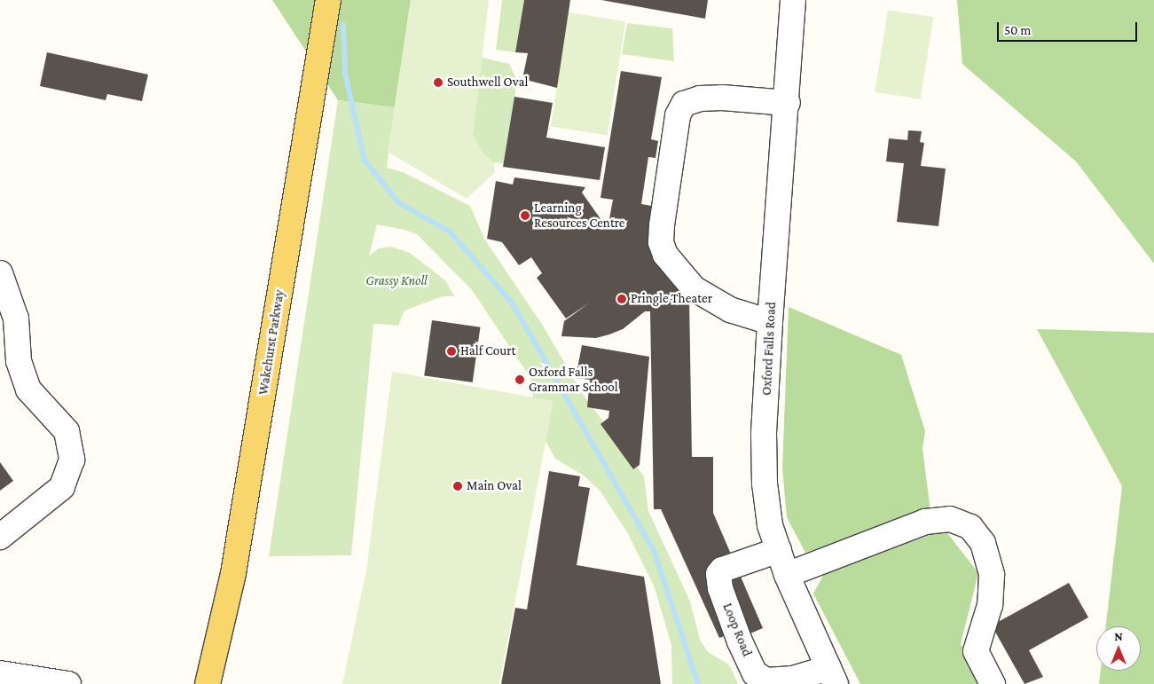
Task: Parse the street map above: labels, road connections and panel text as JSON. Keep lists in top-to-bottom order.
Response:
{
  "streets": {
    "main road": ["Wakehurst Parkway"],
    "street": ["Oxford Falls Road", "Loop Road"]
  },
  "crossings": [
    ["Oxford Falls Road", "Loop Road"]
  ],
  "parks": ["Grassy Knoll"],
  "places": [
    "Southwell Oval",
    "Learning Resources Centre",
    "Pringle Theater",
    "Half Court",
    "Oxford Falls Grammar School",
    "Main Oval"
  ],
  "scale_bar": "50 m",
  "north": "top"
}
